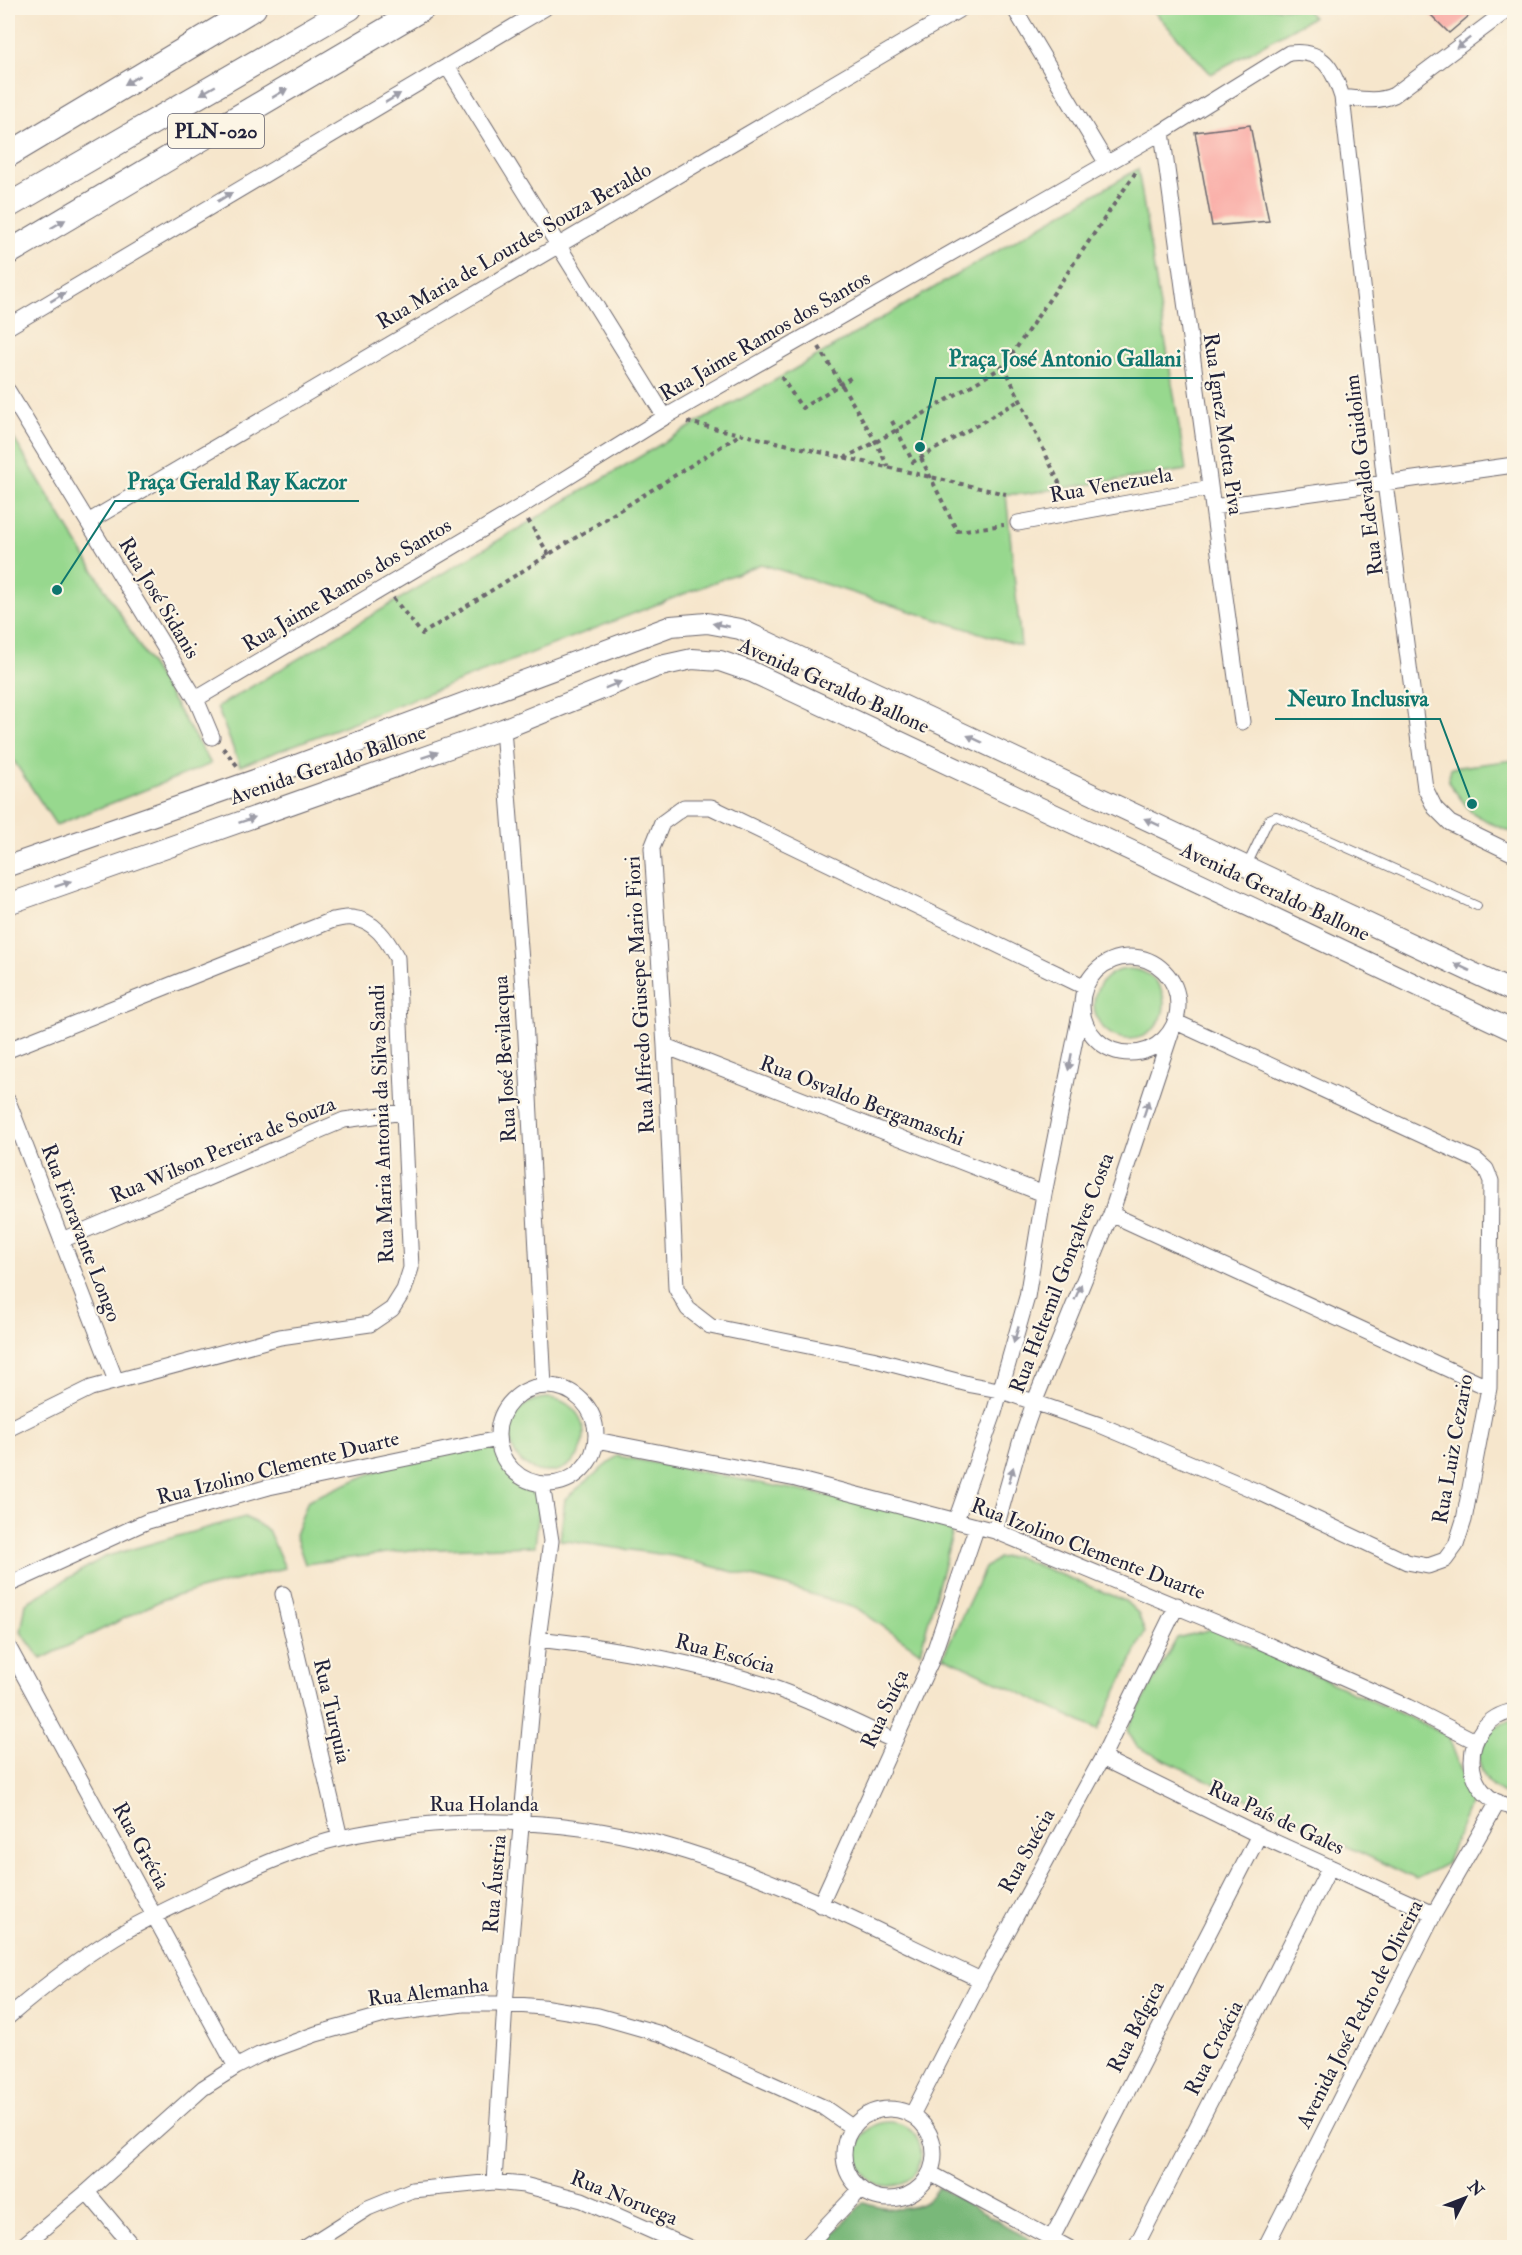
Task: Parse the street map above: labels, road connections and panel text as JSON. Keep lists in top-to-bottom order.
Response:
{
  "streets": {
    "main road": ["PLN-020"],
    "street": [
      "Rua Maria de Lourdes Souza Beraldo",
      "Rua Jaime Ramos dos Santos",
      "Rua Ignez Motta Piva",
      "Rua Edevaldo Guidolim",
      "Rua Venezuela",
      "Rua José Sidanis",
      "Avenida Geraldo Ballone",
      "Rua Alfredo Giusepe Mario Fiori",
      "Rua José Bevilacqua",
      "Rua Osvaldo Bergamaschi",
      "Rua Maria Antonia da Silva Sandi",
      "Rua Wilson Pereira de Souza",
      "Rua Fioravante Longo",
      "Rua Heltemil Gonçalves Costa",
      "Rua Luiz Cezario",
      "Rua Izolino Clemente Duarte",
      "Rua Escócia",
      "Rua Suíça",
      "Rua Turquia",
      "Rua Holanda",
      "Rua País de Gales",
      "Rua Grécia",
      "Rua Suécia",
      "Rua Áustria",
      "Rua Alemanha",
      "Avenida José Pedro de Oliveira",
      "Rua Bélgica",
      "Rua Croácia",
      "Rua Noruega"
    ]
  },
  "crossings": [
    ["Rua Maria de Lourdes Souza Beraldo", "Rua José Sidanis"],
    ["Rua Jaime Ramos dos Santos", "Rua Ignez Motta Piva"],
    ["Rua Jaime Ramos dos Santos", "Rua Edevaldo Guidolim"],
    ["Rua Jaime Ramos dos Santos", "Rua José Sidanis"],
    ["Rua Ignez Motta Piva", "Rua Venezuela"],
    ["Avenida Geraldo Ballone", "Rua José Bevilacqua"],
    ["Rua Alfredo Giusepe Mario Fiori", "Rua Osvaldo Bergamaschi"],
    ["Rua Alfredo Giusepe Mario Fiori", "Rua Heltemil Gonçalves Costa"],
    ["Rua Alfredo Giusepe Mario Fiori", "Rua Luiz Cezario"],
    ["Rua José Bevilacqua", "Rua Izolino Clemente Duarte"],
    ["Rua José Bevilacqua", "Rua Áustria"],
    ["Rua Osvaldo Bergamaschi", "Rua Heltemil Gonçalves Costa"],
    ["Rua Maria Antonia da Silva Sandi", "Rua Wilson Pereira de Souza"],
    ["Rua Maria Antonia da Silva Sandi", "Rua Fioravante Longo"],
    ["Rua Wilson Pereira de Souza", "Rua Fioravante Longo"],
    ["Rua Heltemil Gonçalves Costa", "Rua Luiz Cezario"],
    ["Rua Heltemil Gonçalves Costa", "Rua Izolino Clemente Duarte"],
    ["Rua Izolino Clemente Duarte", "Rua Suíça"],
    ["Rua Izolino Clemente Duarte", "Rua Suécia"],
    ["Rua Izolino Clemente Duarte", "Rua Áustria"],
    ["Rua Escócia", "Rua Suíça"],
    ["Rua Escócia", "Rua Áustria"],
    ["Rua Suíça", "Rua Holanda"],
    ["Rua Turquia", "Rua Holanda"],
    ["Rua Holanda", "Rua Grécia"],
    ["Rua Holanda", "Rua Suécia"],
    ["Rua Holanda", "Rua Áustria"],
    ["Rua País de Gales", "Rua Suécia"],
    ["Rua País de Gales", "Avenida José Pedro de Oliveira"],
    ["Rua País de Gales", "Rua Bélgica"],
    ["Rua País de Gales", "Rua Croácia"],
    ["Rua Grécia", "Rua Alemanha"],
    ["Rua Suécia", "Rua Alemanha"],
    ["Rua Áustria", "Rua Alemanha"],
    ["Rua Áustria", "Rua Noruega"]
  ],
  "places": ["Praça José Antonio Gallani", "Praça Gerald Ray Kaczor", "Neuro Inclusiva"],
  "north": "top right"
}
